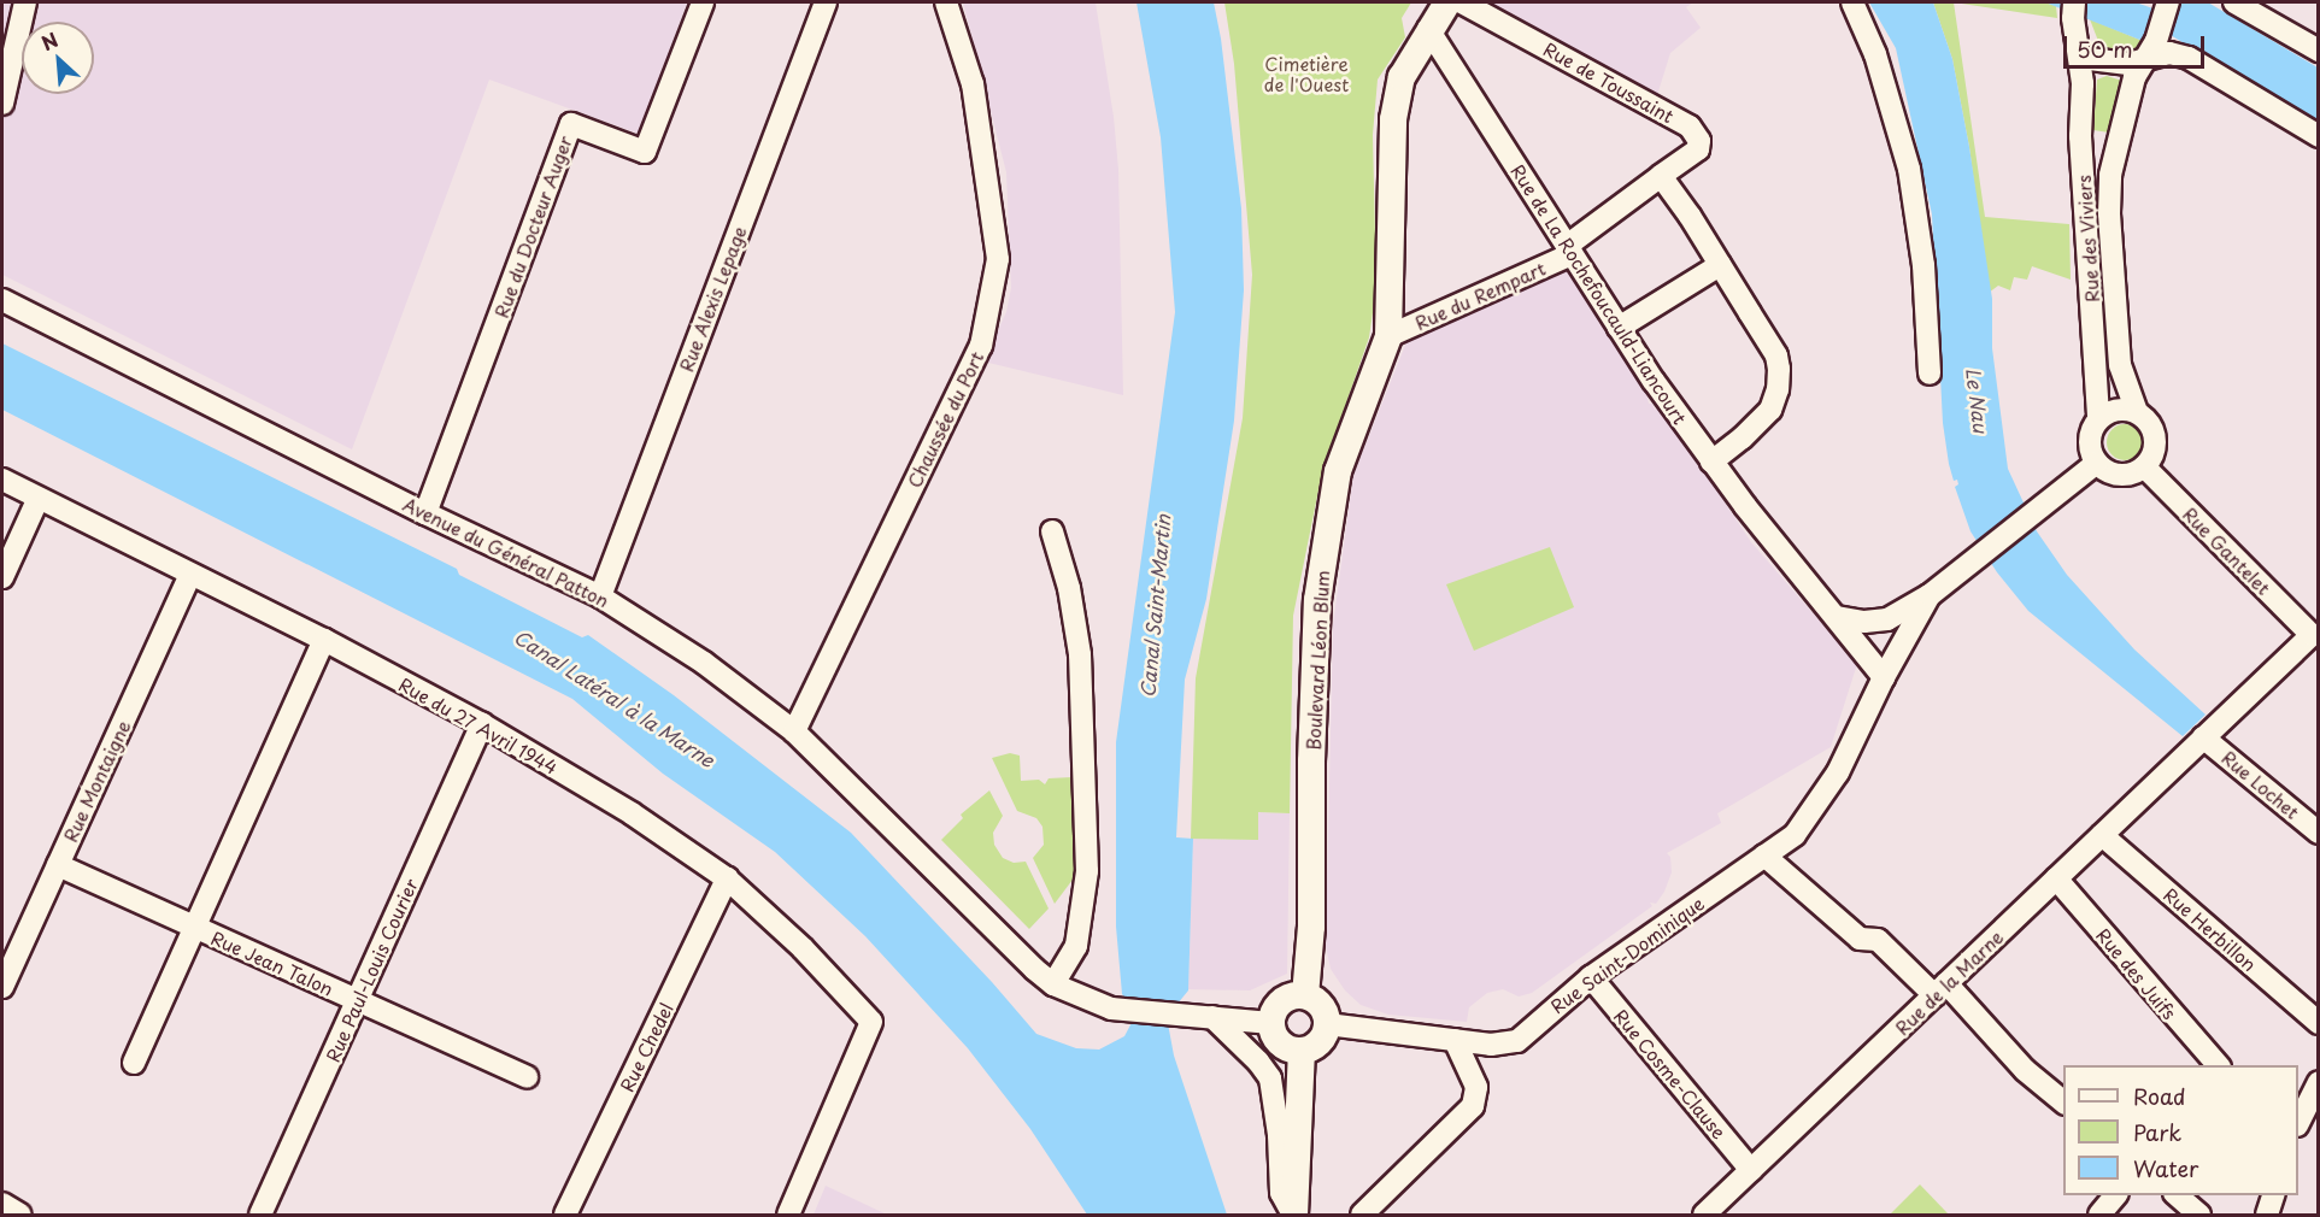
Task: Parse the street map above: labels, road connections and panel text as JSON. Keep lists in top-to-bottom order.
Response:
{
  "streets": {
    "main road": ["Boulevard Léon Blum"],
    "street": [
      "Rue de Toussaint",
      "Rue du Docteur Auger",
      "Rue des Viviers",
      "Rue de La Rochefoucauld-Liancourt",
      "Rue du Rempart",
      "Rue Alexis Lepage",
      "Chaussée du Port",
      "Rue Gantelet",
      "Avenue du Général Patton",
      "Rue du 27 Avril 1944",
      "Rue Montaigne",
      "Rue Lochet",
      "Rue Herbillon",
      "Rue Saint-Dominique",
      "Rue Jean Talon",
      "Rue Paul-Louis Courier",
      "Rue des Juifs",
      "Rue de la Marne",
      "Rue Chedel",
      "Rue Cosme-Clause"
    ]
  },
  "crossings": [
    ["Rue de Toussaint", "Rue du Rempart"],
    ["Rue du Docteur Auger", "Avenue du Général Patton"],
    ["Rue des Viviers", "Rue Gantelet"],
    ["Rue de La Rochefoucauld-Liancourt", "Rue du Rempart"],
    ["Rue de La Rochefoucauld-Liancourt", "Boulevard Léon Blum"],
    ["Rue de La Rochefoucauld-Liancourt", "Rue Saint-Dominique"],
    ["Rue du Rempart", "Boulevard Léon Blum"],
    ["Rue Alexis Lepage", "Avenue du Général Patton"],
    ["Chaussée du Port", "Avenue du Général Patton"],
    ["Rue Gantelet", "Rue de la Marne"],
    ["Avenue du Général Patton", "Boulevard Léon Blum"],
    ["Avenue du Général Patton", "Rue Saint-Dominique"],
    ["Boulevard Léon Blum", "Rue Saint-Dominique"],
    ["Rue du 27 Avril 1944", "Rue Montaigne"],
    ["Rue du 27 Avril 1944", "Rue Paul-Louis Courier"],
    ["Rue du 27 Avril 1944", "Rue Chedel"],
    ["Rue Montaigne", "Rue Jean Talon"],
    ["Rue Lochet", "Rue de la Marne"],
    ["Rue Herbillon", "Rue de la Marne"],
    ["Rue Saint-Dominique", "Rue Cosme-Clause"],
    ["Rue Jean Talon", "Rue Paul-Louis Courier"],
    ["Rue des Juifs", "Rue de la Marne"],
    ["Rue de la Marne", "Rue Cosme-Clause"]
  ],
  "water": ["Le Nau", "Canal Saint-Martin", "Canal Latéral à la Marne"],
  "parks": ["Cimetière de l'Ouest"],
  "legend": ["Road", "Park", "Water"],
  "scale_bar": "50 m",
  "north": "top left"
}
